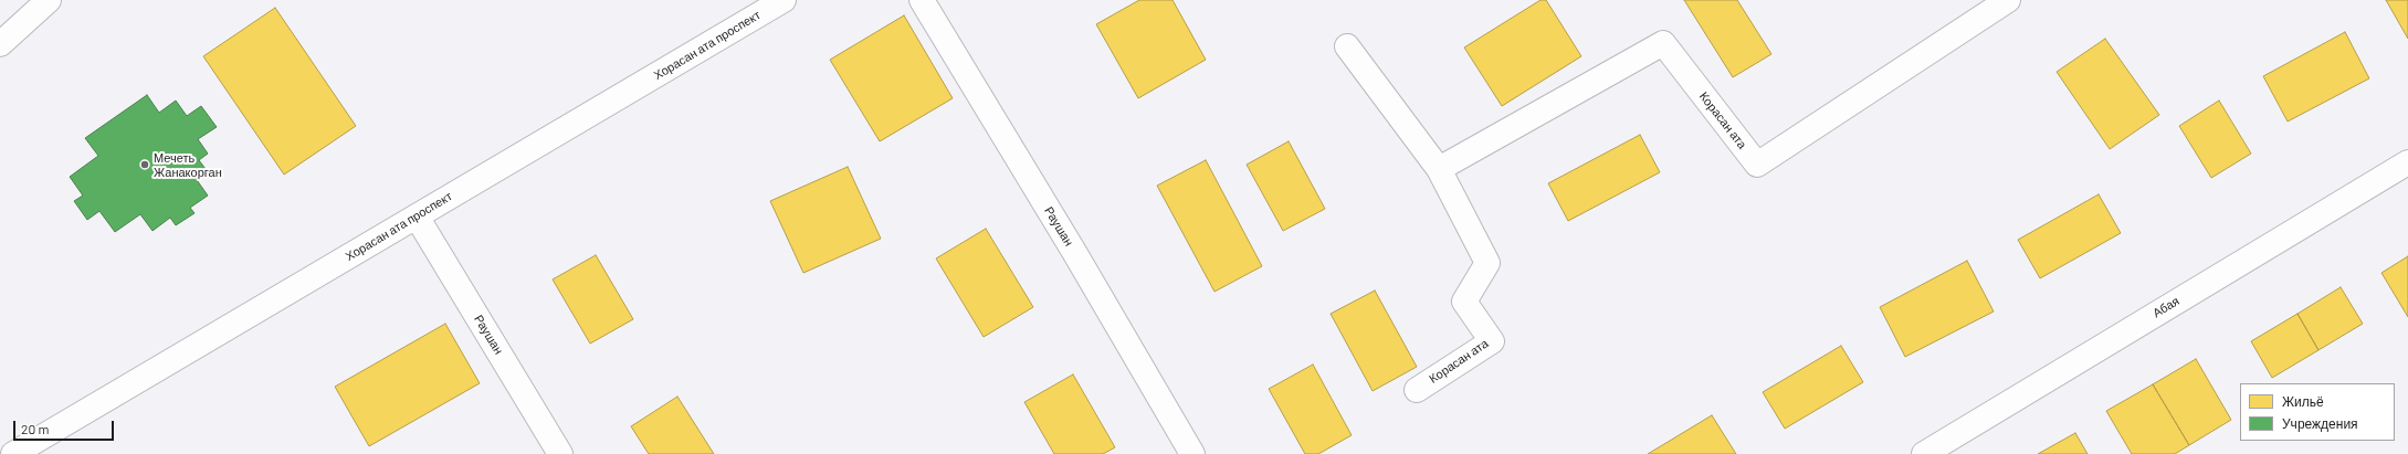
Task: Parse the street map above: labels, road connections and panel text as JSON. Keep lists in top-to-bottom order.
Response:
{
  "streets": {
    "street": [
      "Хорасан ата проспект",
      "Корасан ата",
      "Раушан",
      "Абая"
    ]
  },
  "crossings": [
    ["Хорасан ата проспект", "Раушан"]
  ],
  "places": ["Мечеть Жанакорган"],
  "legend": ["Жильё", "Учреждения"],
  "scale_bar": "20 m"
}
